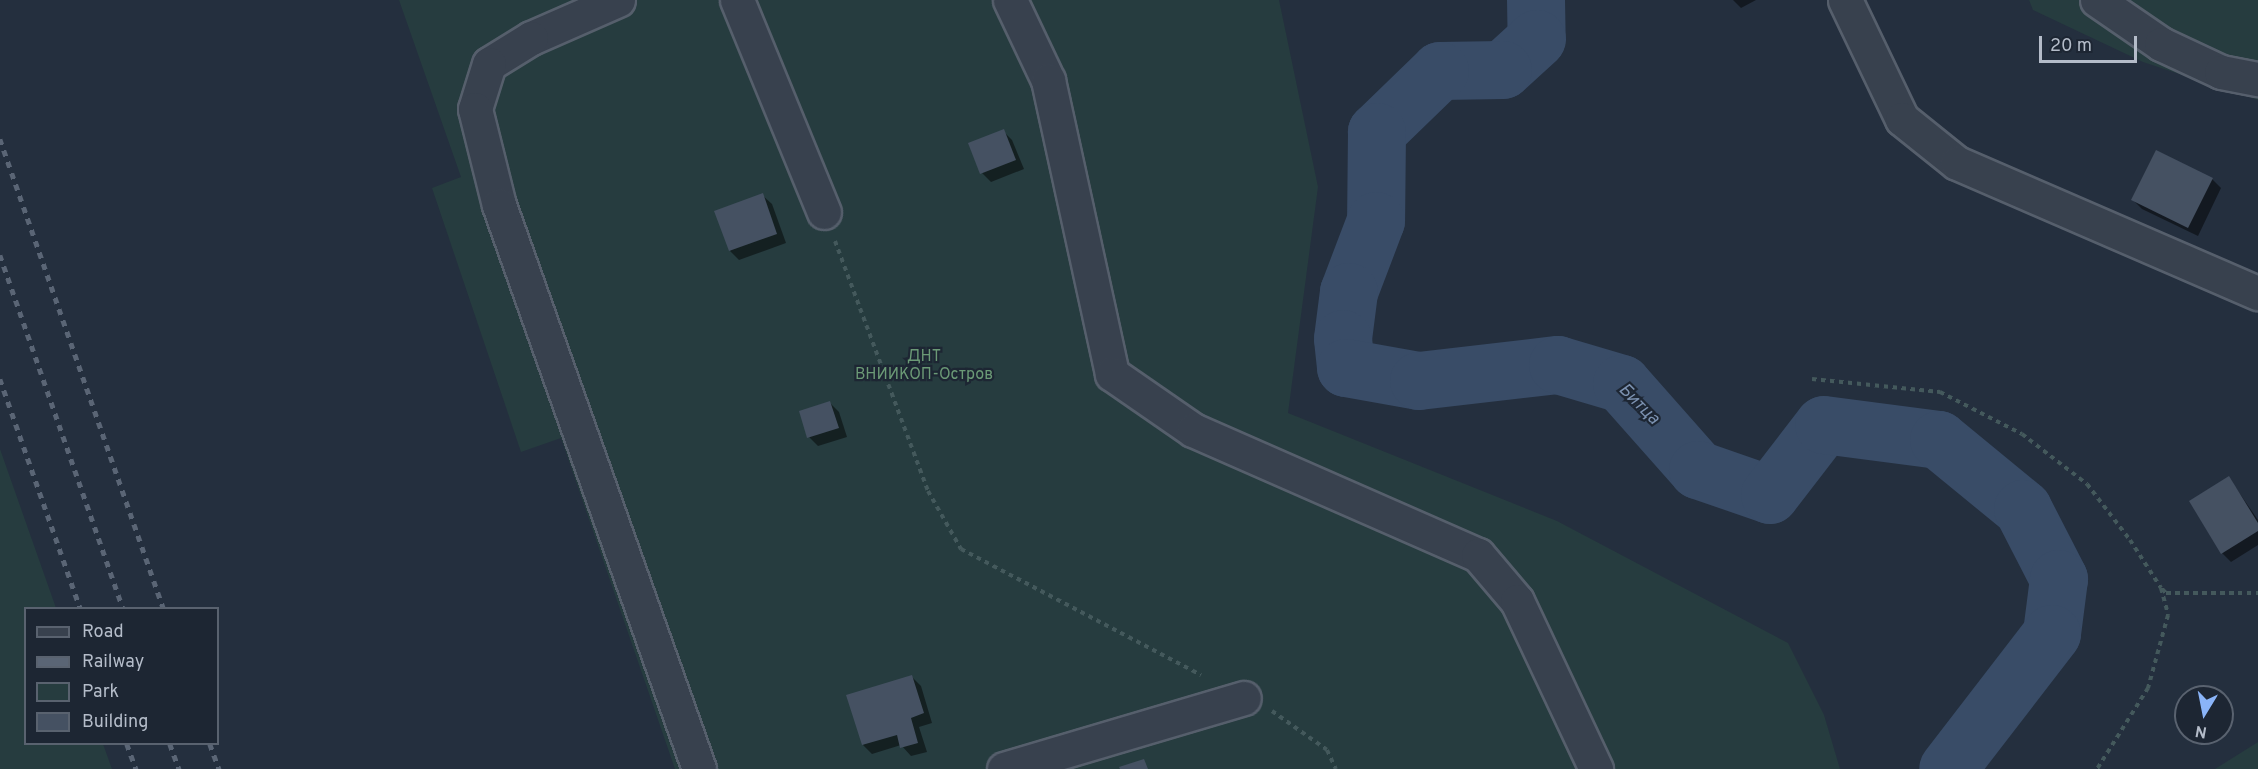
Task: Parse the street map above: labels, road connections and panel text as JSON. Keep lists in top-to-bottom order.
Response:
{
  "water": ["Битца"],
  "parks": ["ДНТ ВНИИКОП-Остров"],
  "legend": [
    "Road",
    "Railway",
    "Park",
    "Building"
  ],
  "scale_bar": "20 m",
  "north": "bottom"
}
